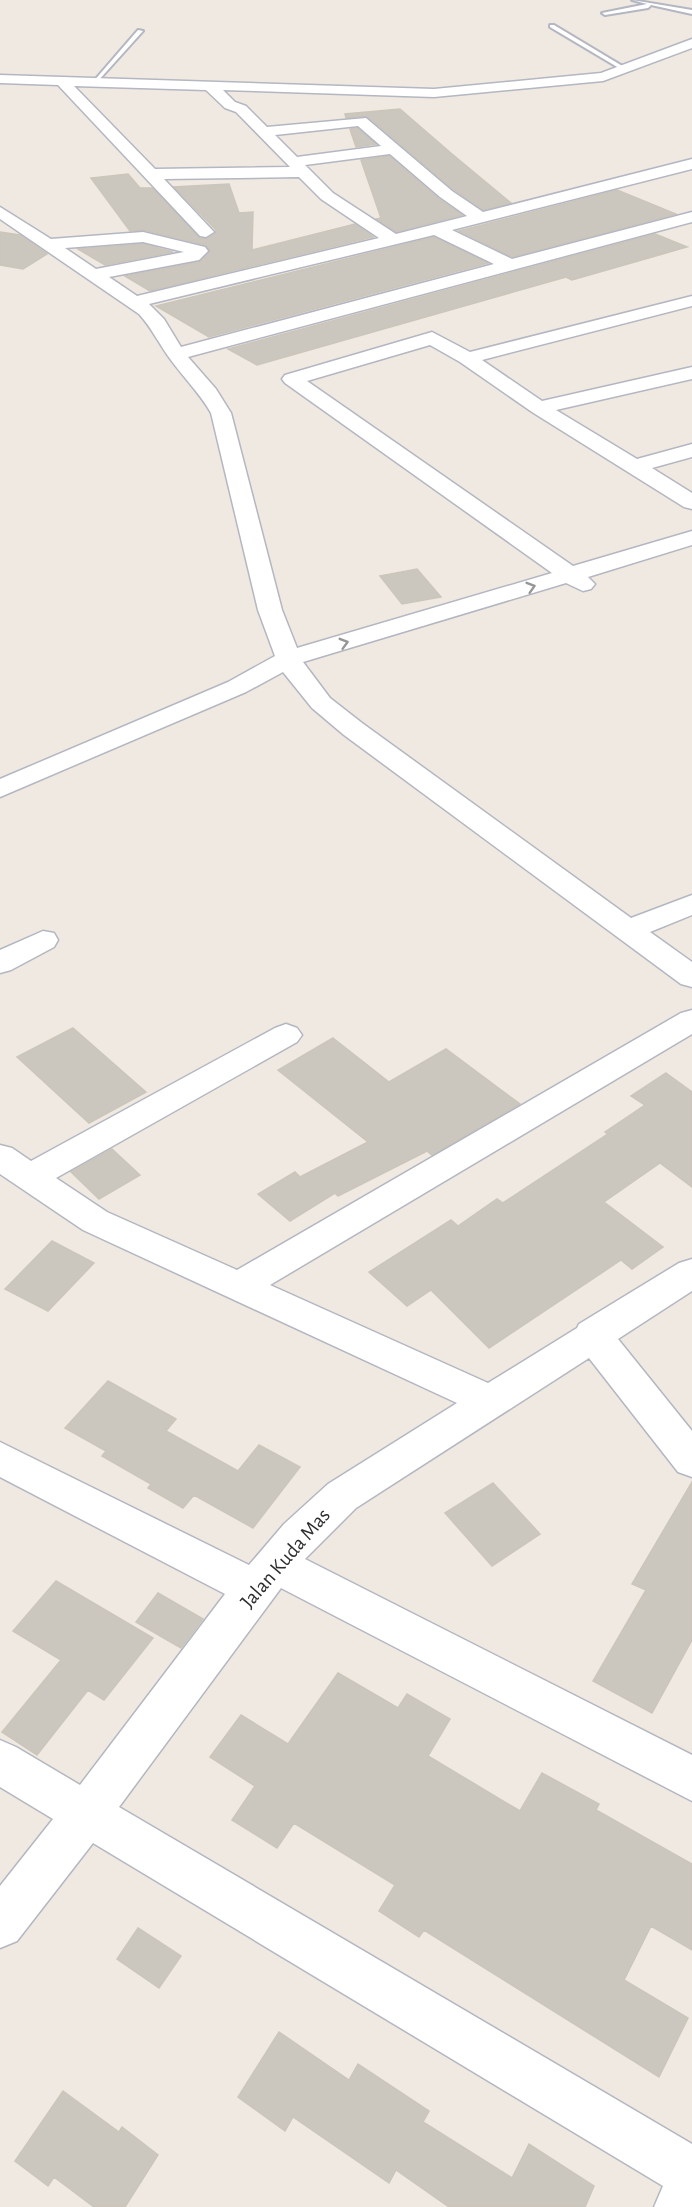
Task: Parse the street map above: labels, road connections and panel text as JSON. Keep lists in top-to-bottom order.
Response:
{
  "streets": {
    "street": ["Jalan Kuda Mas"]
  }
}
